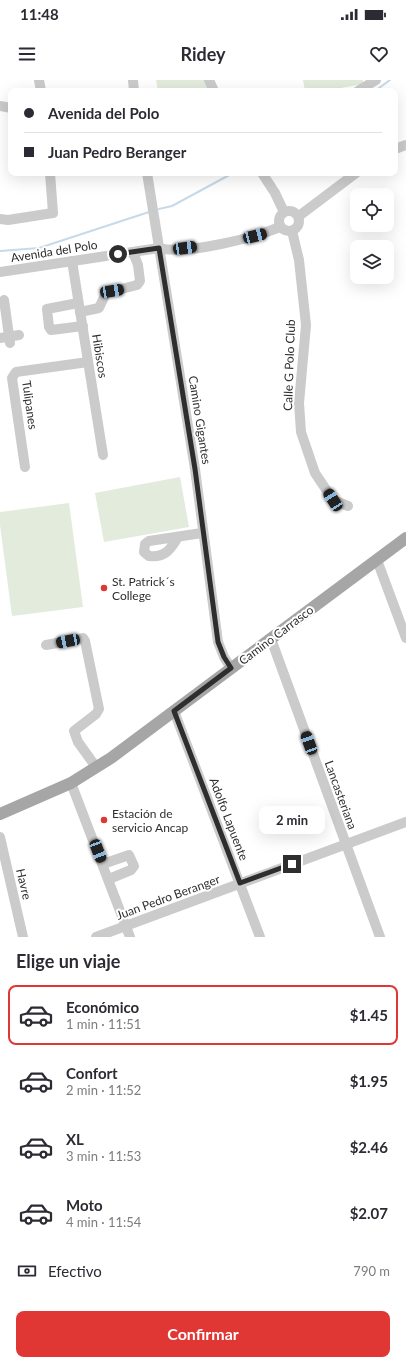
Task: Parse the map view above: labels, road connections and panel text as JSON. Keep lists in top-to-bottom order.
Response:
{
  "streets": {
    "main road": ["Camino Carrasco"],
    "street": [
      "Avenida del Polo",
      "Hibiscos",
      "Calle G Polo Club",
      "Tulipanes",
      "Camino Gigantes",
      "Lancasteriana",
      "Adolfo Lapuente",
      "Havre",
      "Juan Pedro Beranger"
    ]
  },
  "crossings": [
    ["Avenida del Polo", "Hibiscos"],
    ["Avenida del Polo", "Calle G Polo Club"],
    ["Avenida del Polo", "Camino Gigantes"],
    ["Hibiscos", "Tulipanes"],
    ["Camino Gigantes", "Camino Carrasco"],
    ["Camino Carrasco", "Lancasteriana"],
    ["Camino Carrasco", "Adolfo Lapuente"],
    ["Lancasteriana", "Juan Pedro Beranger"],
    ["Adolfo Lapuente", "Juan Pedro Beranger"]
  ],
  "places": ["St. Patrick´s College", "Estación de servicio Ancap"],
  "page": {
    "status": "11:48",
    "header": "Ridey",
    "banner": ["Avenida del Polo", "Juan Pedro Beranger"],
    "bubble": "2 min",
    "heading": "Elige un viaje",
    "list": [
      {
        "name": "Económico",
        "note": "1 min · 11:51",
        "value": "$1.45"
      },
      {
        "name": "Confort",
        "note": "2 min · 11:52",
        "value": "$1.95"
      },
      {
        "name": "XL",
        "note": "3 min · 11:53",
        "value": "$2.46"
      },
      {
        "name": "Moto",
        "note": "4 min · 11:54",
        "value": "$2.07"
      }
    ],
    "pay": ["Efectivo", "790 m"],
    "buttons": "Confirmar"
  }
}
